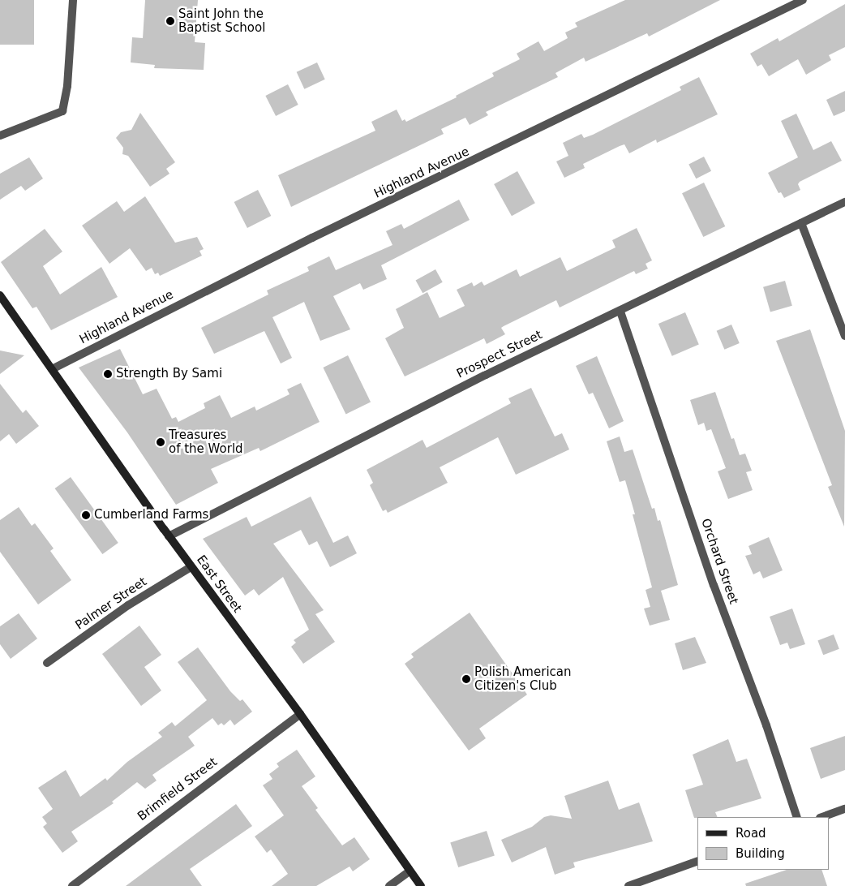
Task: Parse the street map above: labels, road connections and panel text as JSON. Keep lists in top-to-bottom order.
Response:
{
  "streets": {
    "main road": ["East Street"],
    "street": [
      "Highland Avenue",
      "Prospect Street",
      "Orchard Street",
      "Palmer Street",
      "Brimfield Street"
    ]
  },
  "crossings": [
    ["Highland Avenue", "East Street"],
    ["Prospect Street", "Orchard Street"],
    ["Prospect Street", "East Street"],
    ["East Street", "Palmer Street"],
    ["East Street", "Brimfield Street"]
  ],
  "places": [
    "Saint John the Baptist School",
    "Strength By Sami",
    "Treasures of the World",
    "Cumberland Farms",
    "Polish American Citizen's Club"
  ],
  "legend": ["Road", "Building"]
}
